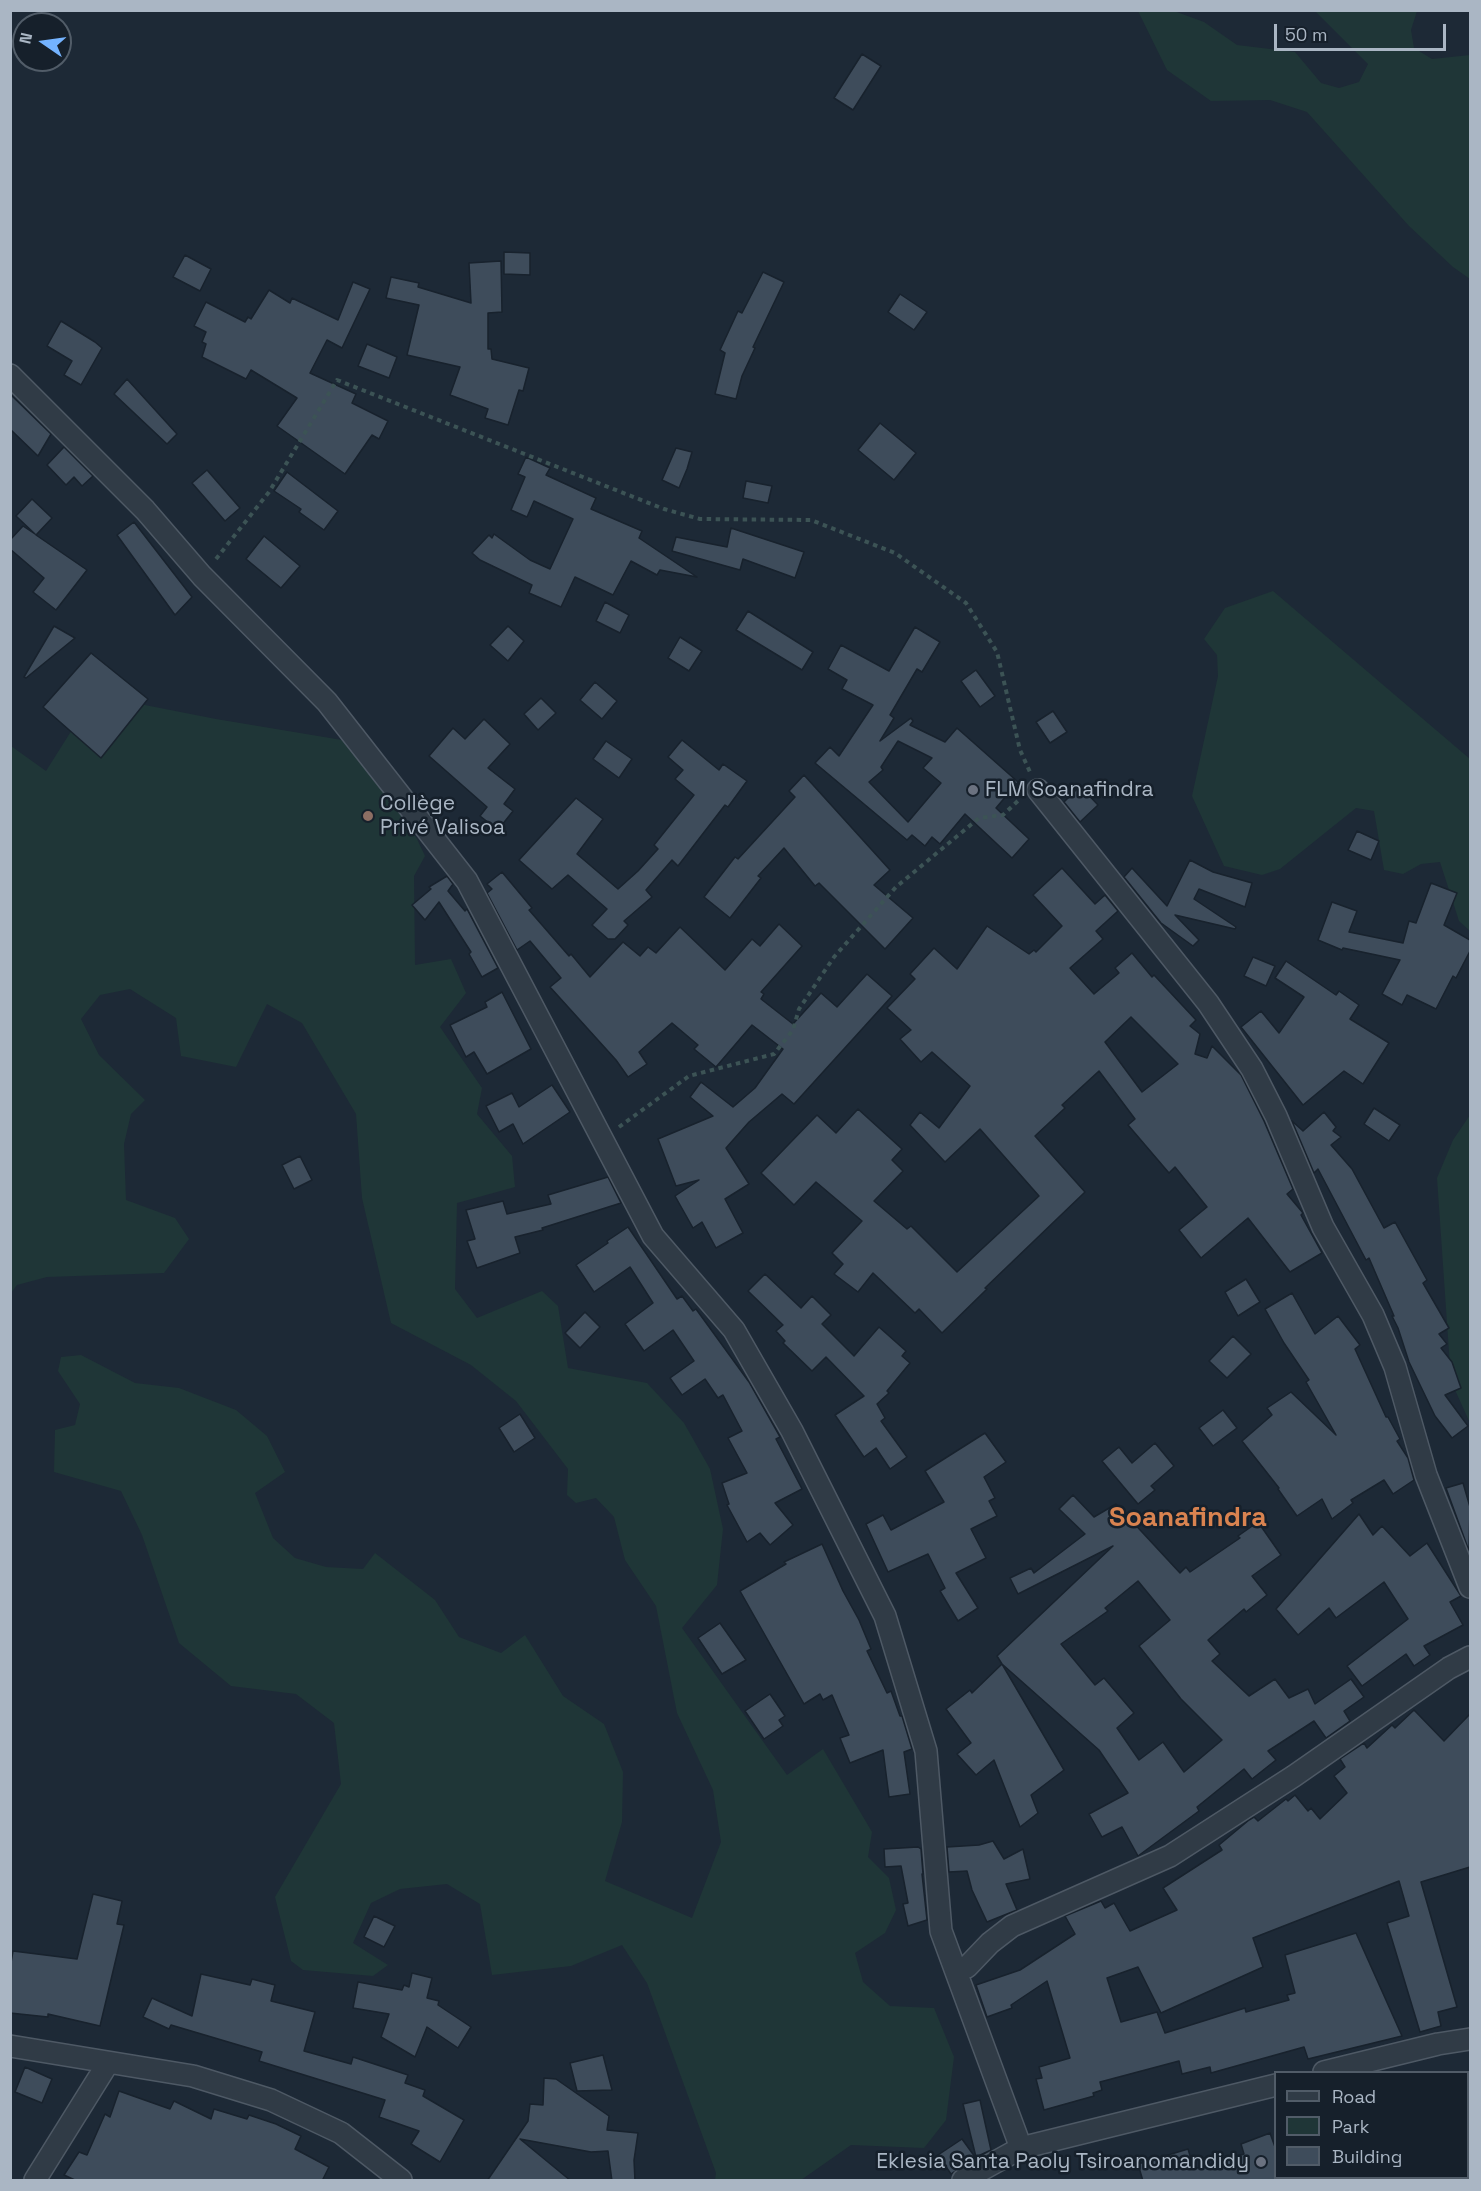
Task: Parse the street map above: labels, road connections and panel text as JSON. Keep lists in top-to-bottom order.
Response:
{
  "districts": ["Soanafindra"],
  "places": ["FLM Soanafindra", "Collège Privé Valisoa", "Eklesia Santa Paoly Tsiroanomandidy"],
  "legend": ["Road", "Park", "Building"],
  "scale_bar": "50 m",
  "north": "left"
}
